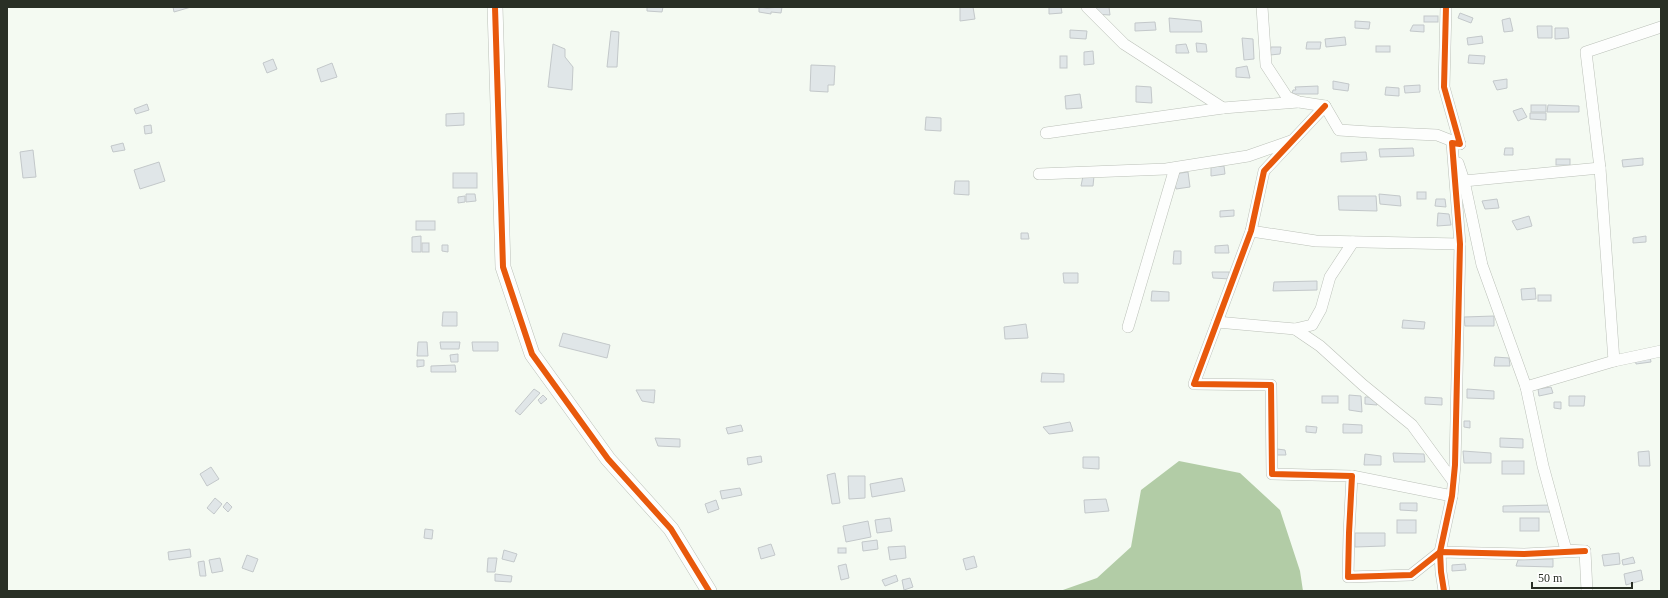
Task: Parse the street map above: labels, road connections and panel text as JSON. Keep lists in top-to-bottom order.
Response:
{
  "scale_bar": "50 m"
}
